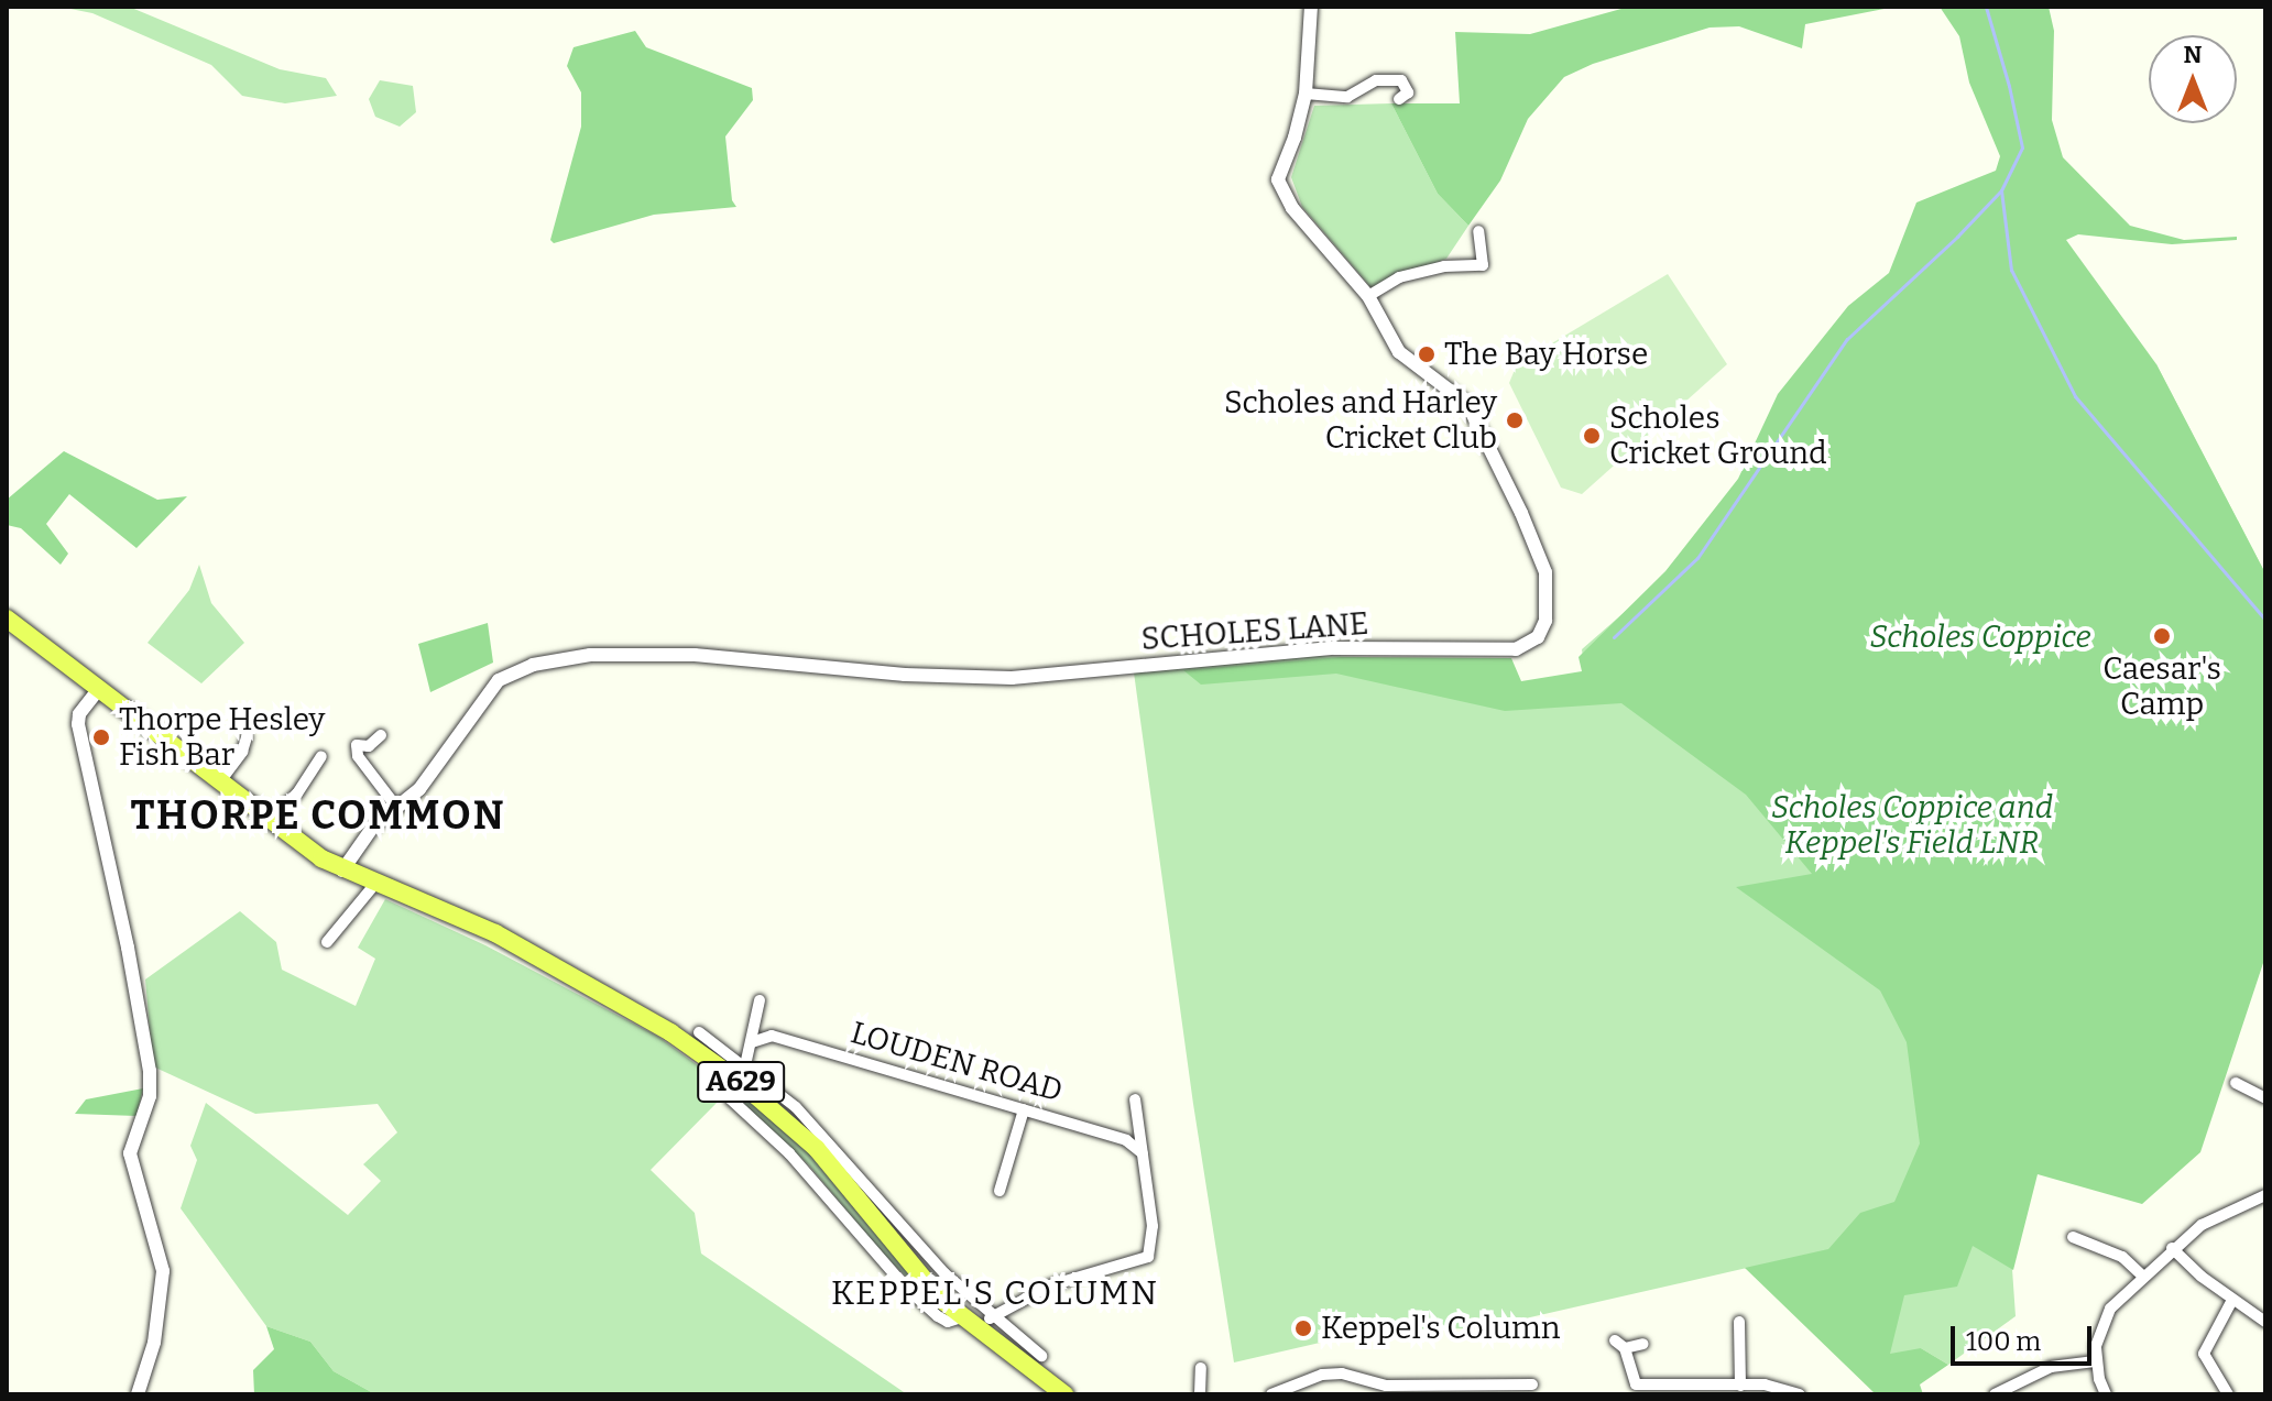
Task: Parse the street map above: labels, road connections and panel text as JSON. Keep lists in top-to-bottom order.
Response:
{
  "streets": {
    "main road": ["A629"],
    "street": ["SCHOLES LANE", "LOUDEN ROAD"]
  },
  "crossings": [
    ["SCHOLES LANE", "A629"]
  ],
  "districts": ["THORPE COMMON", "KEPPEL'S COLUMN"],
  "parks": ["Scholes Coppice", "Scholes Coppice and Keppel's Field LNR"],
  "places": [
    "The Bay Horse",
    "Scholes and Harley Cricket Club",
    "Scholes Cricket Ground",
    "Caesar's Camp",
    "Thorpe Hesley Fish Bar",
    "Keppel's Column"
  ],
  "scale_bar": "100 m",
  "north": "top"
}
